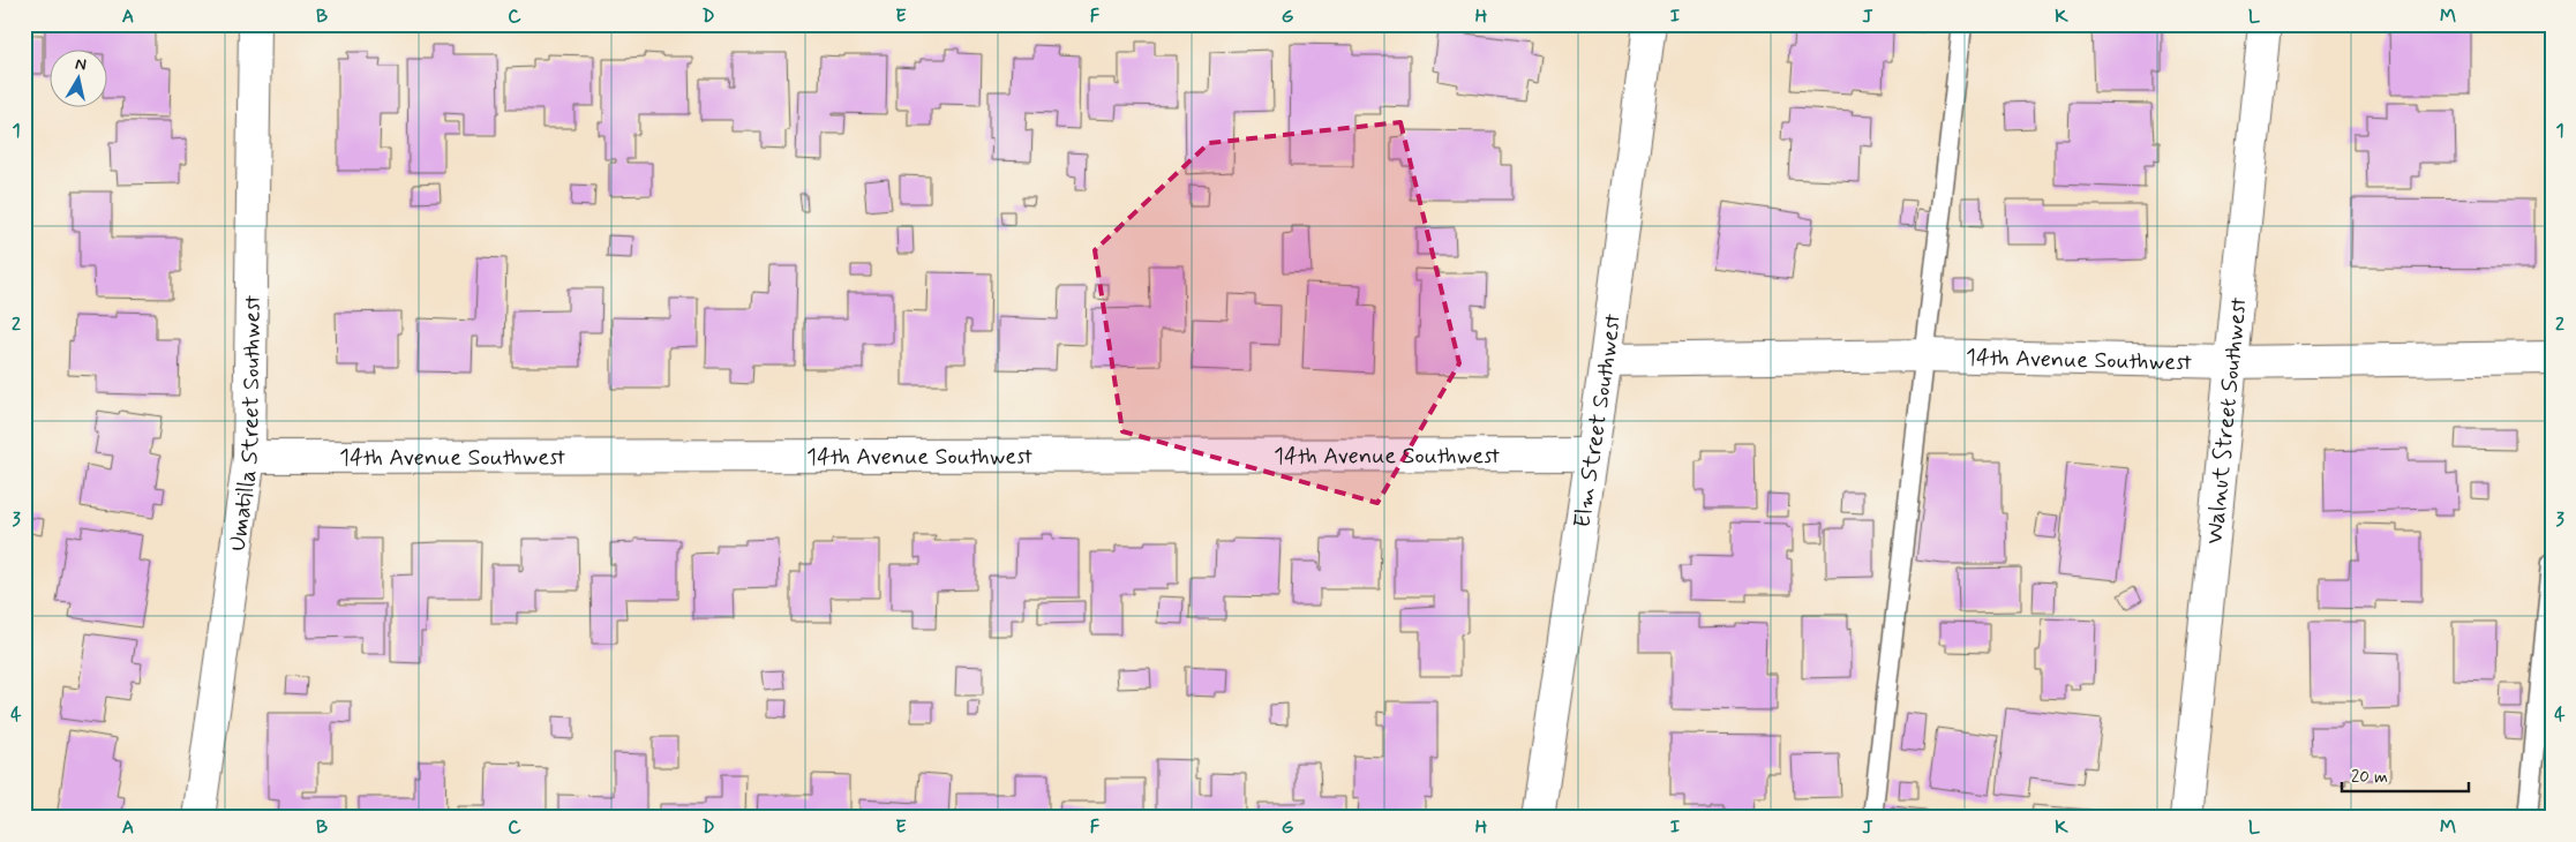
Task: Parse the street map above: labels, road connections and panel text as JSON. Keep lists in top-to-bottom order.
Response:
{
  "streets": {
    "street": [
      "14th Avenue Southwest",
      "Elm Street Southwest",
      "Walnut Street Southwest",
      "Umatilla Street Southwest"
    ]
  },
  "crossings": [
    ["14th Avenue Southwest", "Elm Street Southwest"],
    ["14th Avenue Southwest", "Walnut Street Southwest"],
    ["14th Avenue Southwest", "Umatilla Street Southwest"]
  ],
  "scale_bar": "20 m",
  "north": "top",
  "grid": {
    "columns": [
      "A",
      "B",
      "C",
      "D",
      "E",
      "F",
      "G",
      "H",
      "I",
      "J",
      "K",
      "L",
      "M"
    ],
    "rows": [
      "1",
      "2",
      "3",
      "4"
    ]
  }
}
